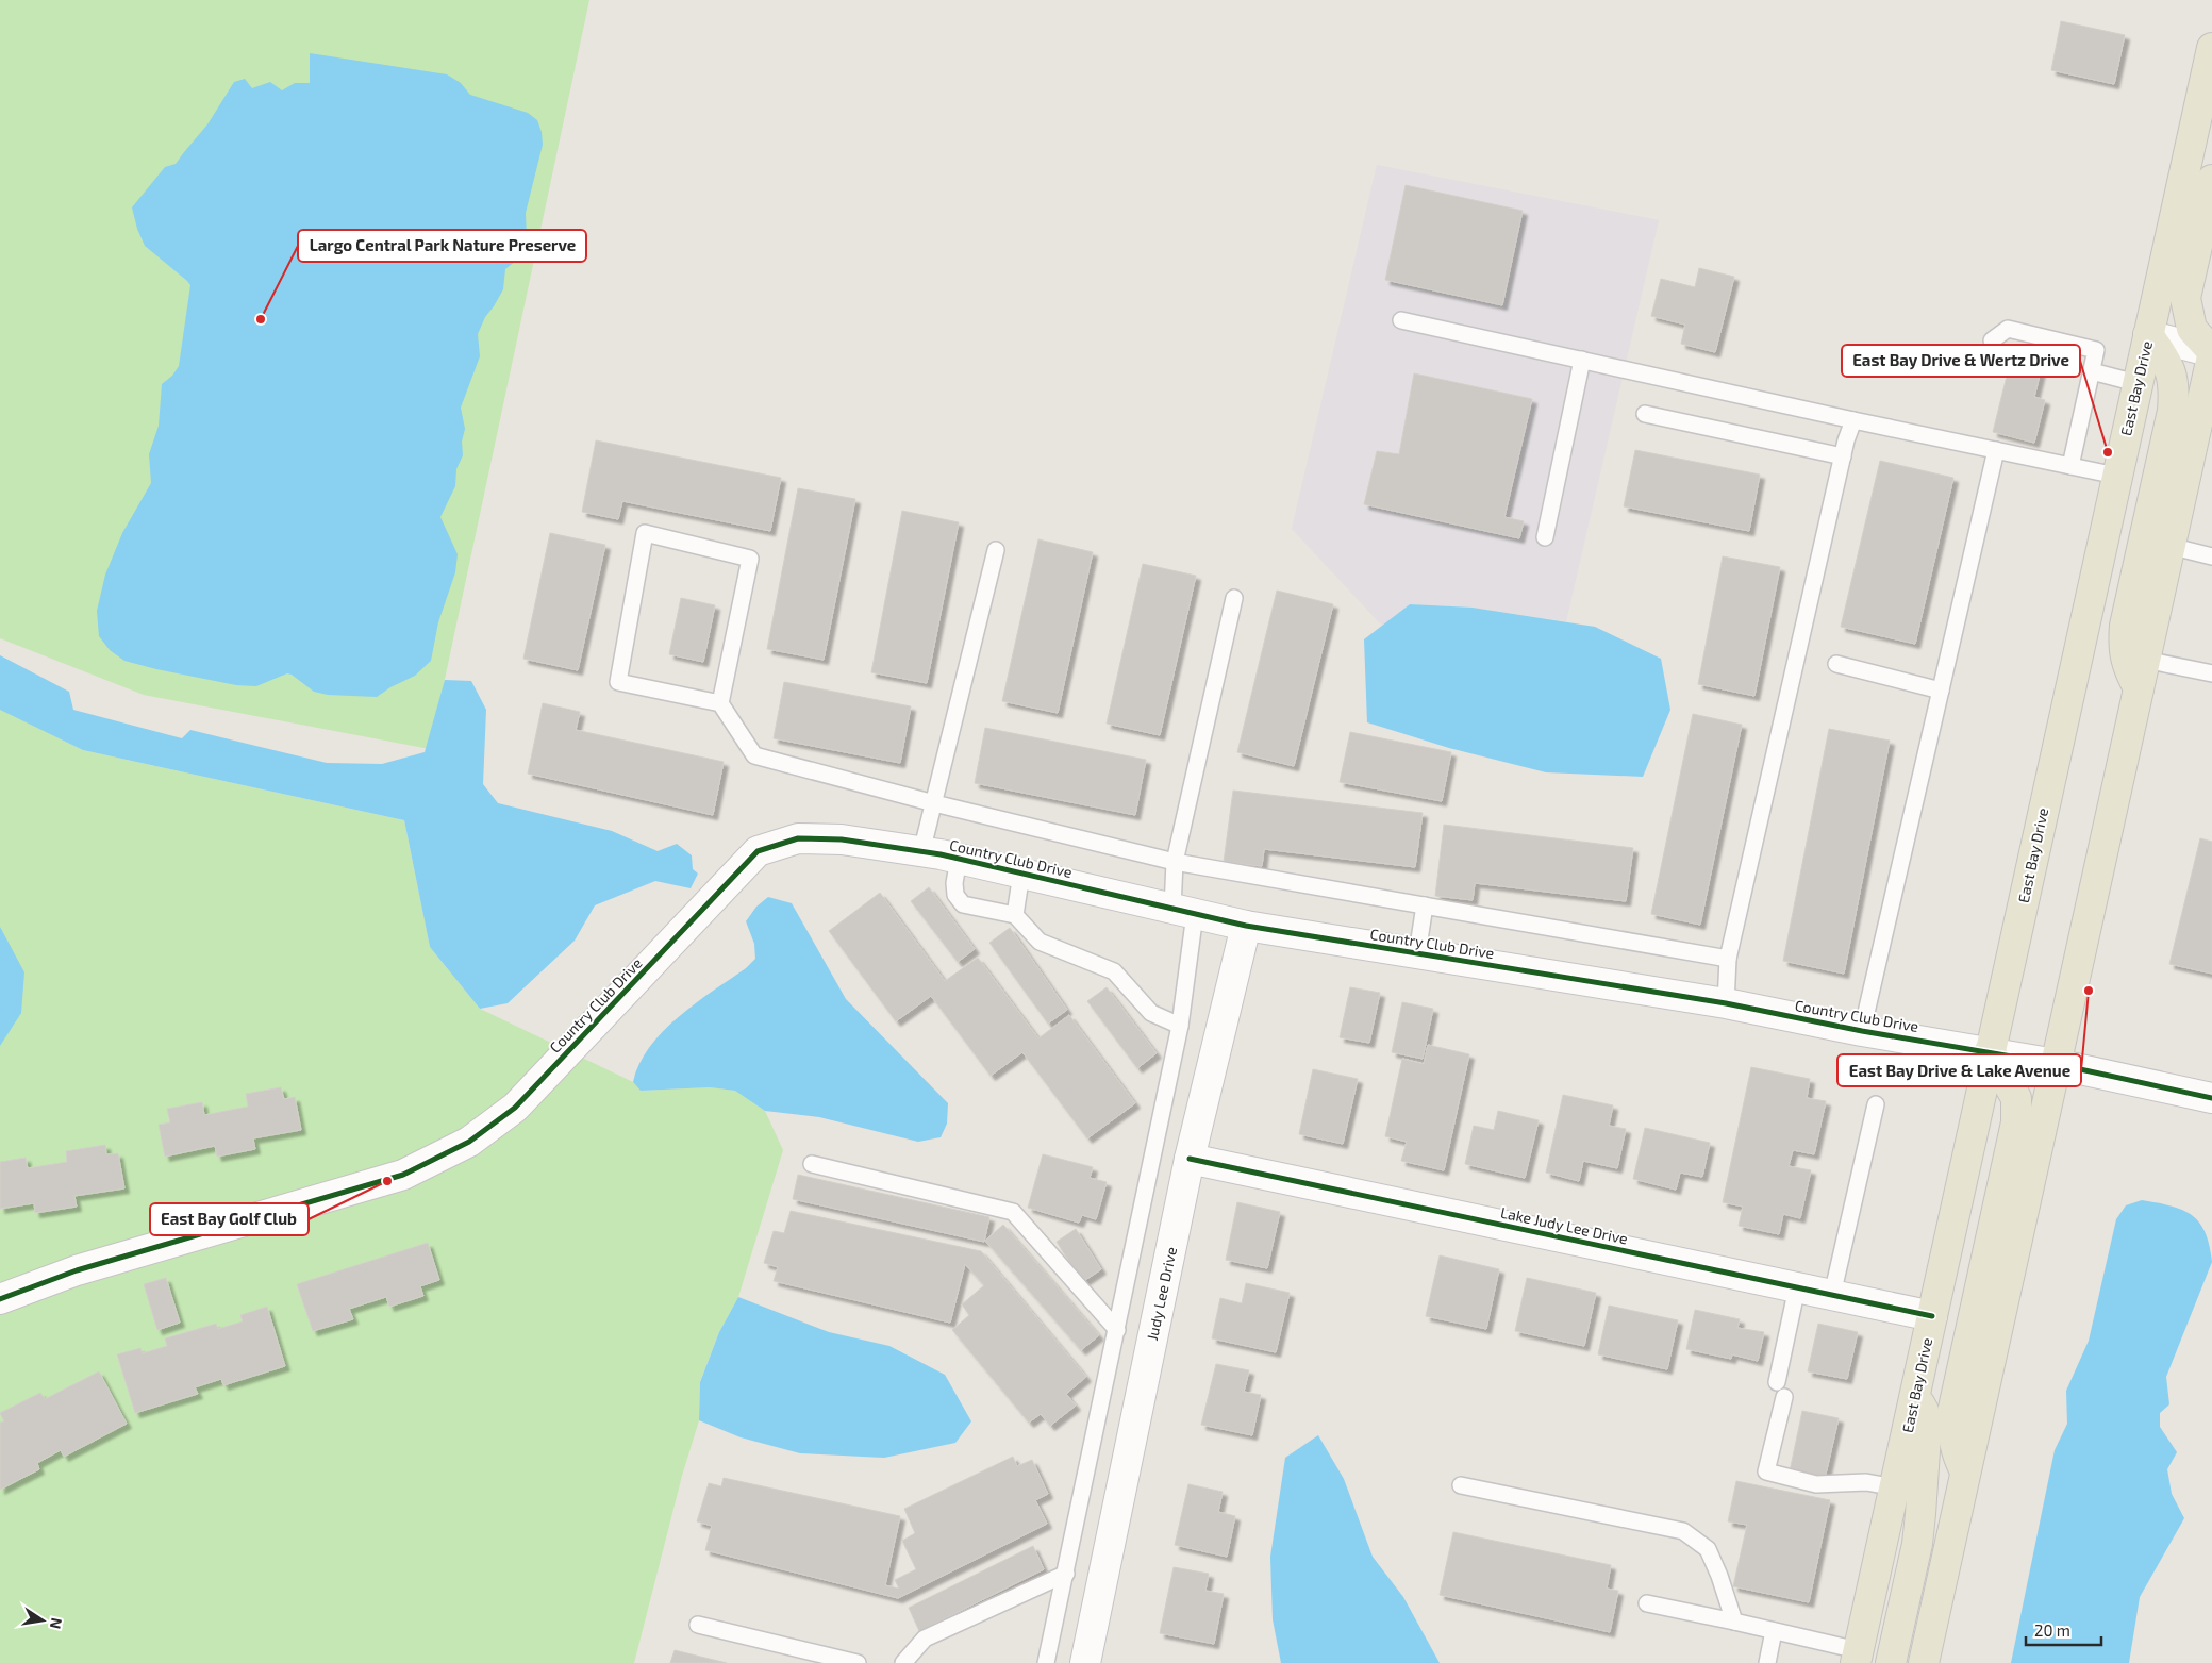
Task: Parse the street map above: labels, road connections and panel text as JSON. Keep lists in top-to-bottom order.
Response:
{
  "streets": {
    "main road": ["East Bay Drive"],
    "street": ["Country Club Drive", "Lake Judy Lee Drive", "Judy Lee Drive"]
  },
  "crossings": [
    ["East Bay Drive", "Country Club Drive"],
    ["East Bay Drive", "Lake Judy Lee Drive"],
    ["Country Club Drive", "Judy Lee Drive"],
    ["Lake Judy Lee Drive", "Judy Lee Drive"]
  ],
  "places": [
    "Largo Central Park Nature Preserve",
    "East Bay Drive & Wertz Drive",
    "East Bay Drive & Lake Avenue",
    "East Bay Golf Club"
  ],
  "scale_bar": "20 m",
  "north": "right"
}
